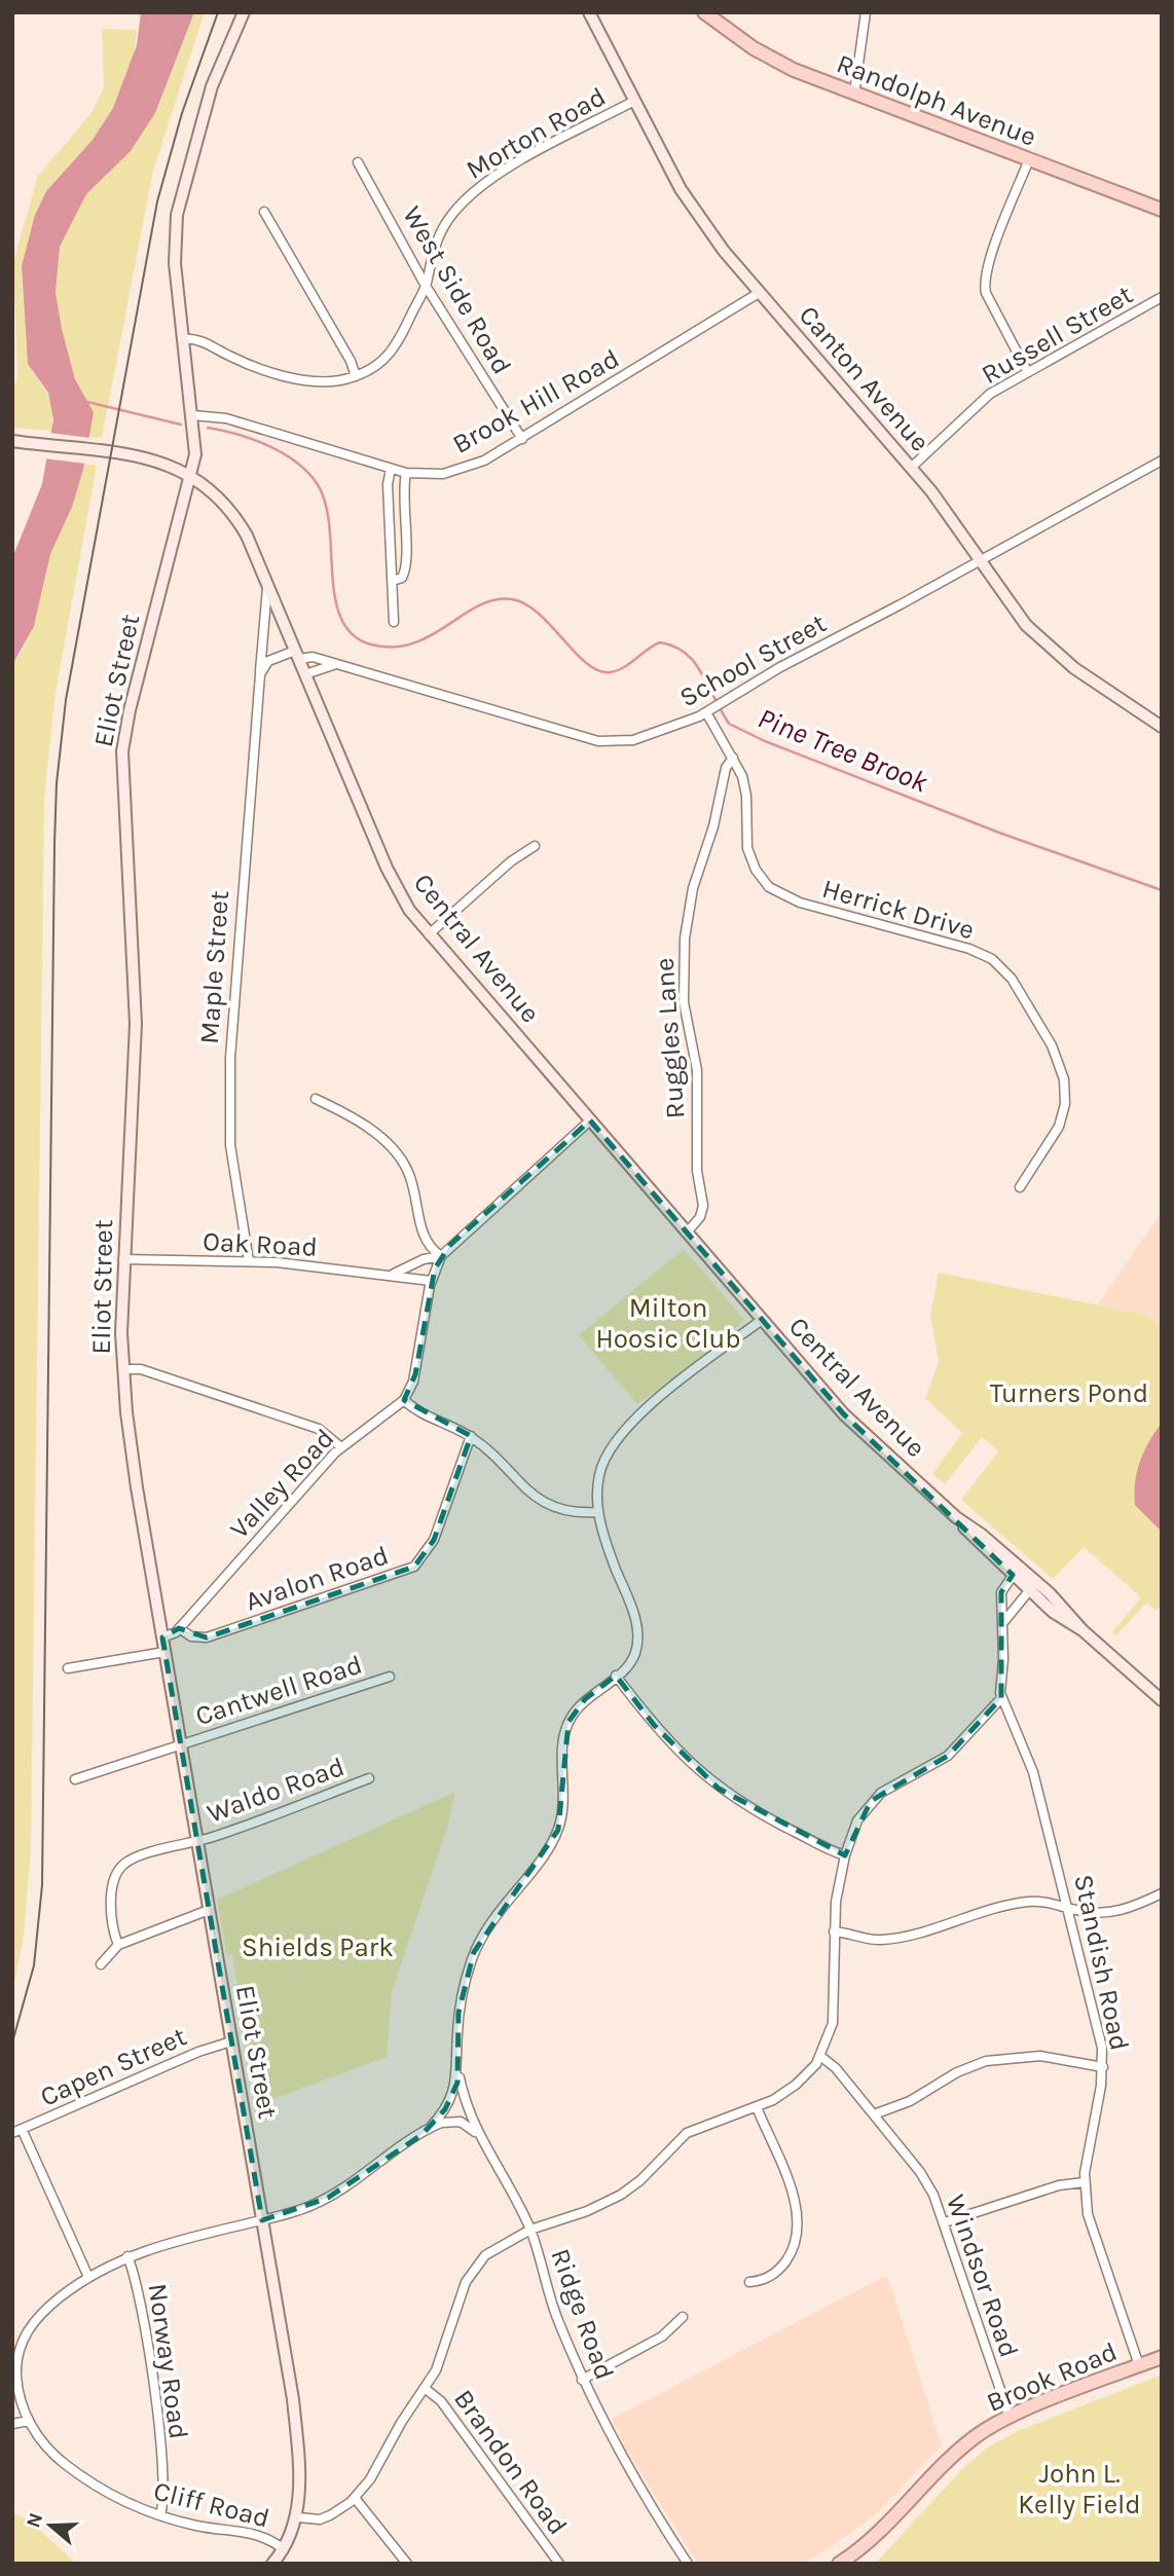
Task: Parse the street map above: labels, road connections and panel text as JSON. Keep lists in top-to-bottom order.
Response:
{
  "streets": {
    "main road": ["Randolph Avenue", "Brook Road"],
    "street": [
      "Morton Road",
      "West Side Road",
      "Russell Street",
      "Canton Avenue",
      "Brook Hill Road",
      "School Street",
      "Eliot Street",
      "Herrick Drive",
      "Central Avenue",
      "Maple Street",
      "Ruggles Lane",
      "Oak Road",
      "Valley Road",
      "Avalon Road",
      "Cantwell Road",
      "Waldo Road",
      "Standish Road",
      "Capen Street",
      "Windsor Road",
      "Ridge Road",
      "Norway Road",
      "Brandon Road",
      "Cliff Road"
    ]
  },
  "crossings": [
    ["Morton Road", "West Side Road"],
    ["Morton Road", "Canton Avenue"],
    ["Morton Road", "Eliot Street"],
    ["West Side Road", "Brook Hill Road"],
    ["Russell Street", "Canton Avenue"],
    ["Canton Avenue", "Brook Hill Road"],
    ["Canton Avenue", "School Street"],
    ["Brook Hill Road", "Eliot Street"],
    ["School Street", "Herrick Drive"],
    ["School Street", "Central Avenue"],
    ["Eliot Street", "Central Avenue"],
    ["Eliot Street", "Oak Road"],
    ["Eliot Street", "Valley Road"],
    ["Eliot Street", "Cantwell Road"],
    ["Eliot Street", "Waldo Road"],
    ["Eliot Street", "Capen Street"],
    ["Eliot Street", "Cliff Road"],
    ["Herrick Drive", "Ruggles Lane"],
    ["Central Avenue", "Maple Street"],
    ["Central Avenue", "Ruggles Lane"],
    ["Maple Street", "Oak Road"],
    ["Valley Road", "Avalon Road"],
    ["Standish Road", "Brook Road"],
    ["Windsor Road", "Brook Road"],
    ["Norway Road", "Cliff Road"]
  ],
  "water": ["Pine Tree Brook"],
  "parks": [
    "Milton Hoosic Club",
    "Turners Pond",
    "Shields Park",
    "John L. Kelly Field"
  ],
  "north": "left"
}
